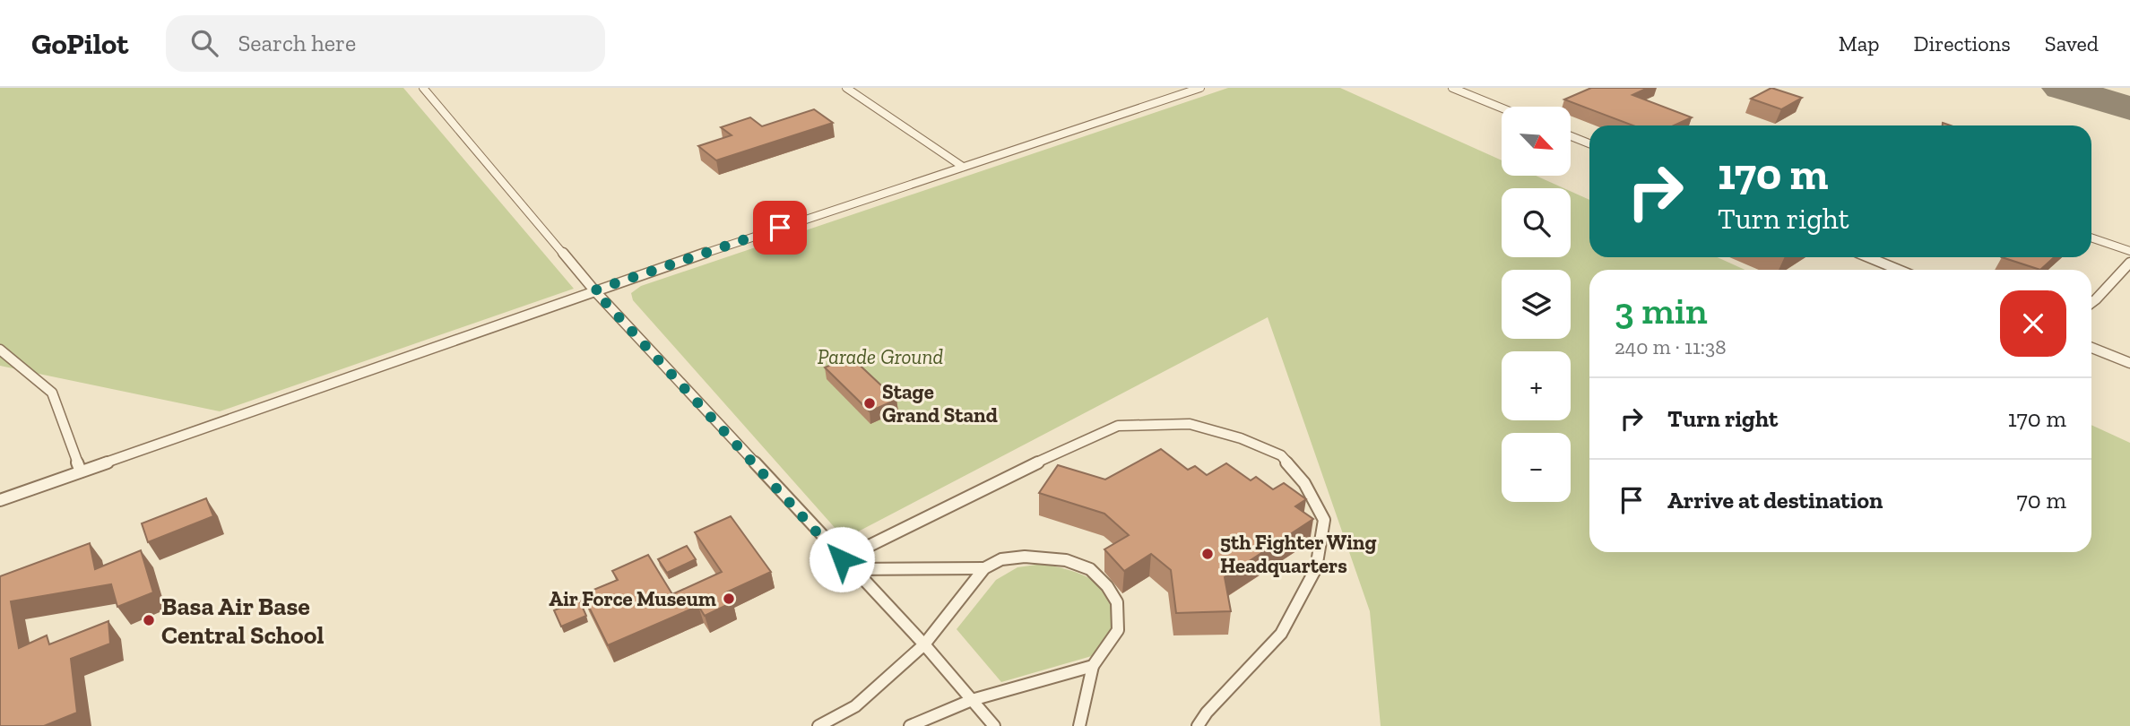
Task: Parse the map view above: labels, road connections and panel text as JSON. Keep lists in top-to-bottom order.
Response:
{
  "parks": ["Parade Ground"],
  "places": [
    "Stage Grand Stand",
    "5th Fighter Wing Headquarters",
    "Air Force Museum",
    "Basa Air Base Central School"
  ],
  "north": "bottom right",
  "page": {
    "header": "GoPilot",
    "search": "Search here",
    "nav": ["Map", "Directions", "Saved"],
    "map_buttons": ["+", "−"],
    "turn": ["170 m", "Turn right"],
    "heading": ["3 min", "240 m · 11:38"],
    "list": [
      {
        "name": "Turn right",
        "value": "170 m"
      },
      {
        "name": "Arrive at destination",
        "value": "70 m"
      }
    ]
  }
}
